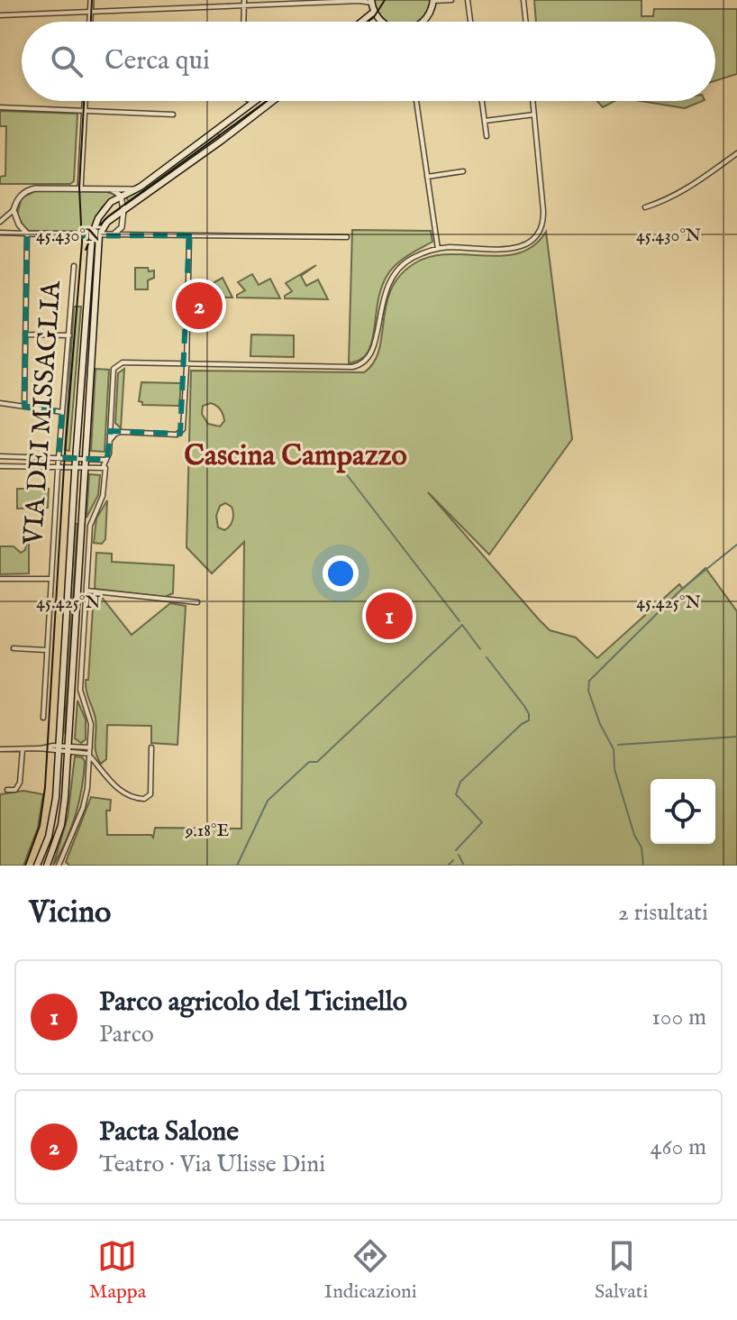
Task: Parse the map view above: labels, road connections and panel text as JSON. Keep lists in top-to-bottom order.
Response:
{
  "streets": {
    "main road": ["VIA DEI MISSAGLIA"]
  },
  "districts": ["Cascina Campazzo"],
  "page": {
    "search": "Cerca qui",
    "pins": ["2", "1"],
    "heading": ["Vicino", "2 risultati"],
    "list": [
      {
        "mark": "1",
        "name": "Parco agricolo del Ticinello",
        "note": "Parco",
        "value": "100 m"
      },
      {
        "mark": "2",
        "name": "Pacta Salone",
        "note": "Teatro · Via Ulisse Dini",
        "value": "460 m"
      }
    ],
    "nav": ["Mappa", "Indicazioni", "Salvati"]
  },
  "coordinates": ["45.430°N", "45.425°N", "9.18°E"]
}
